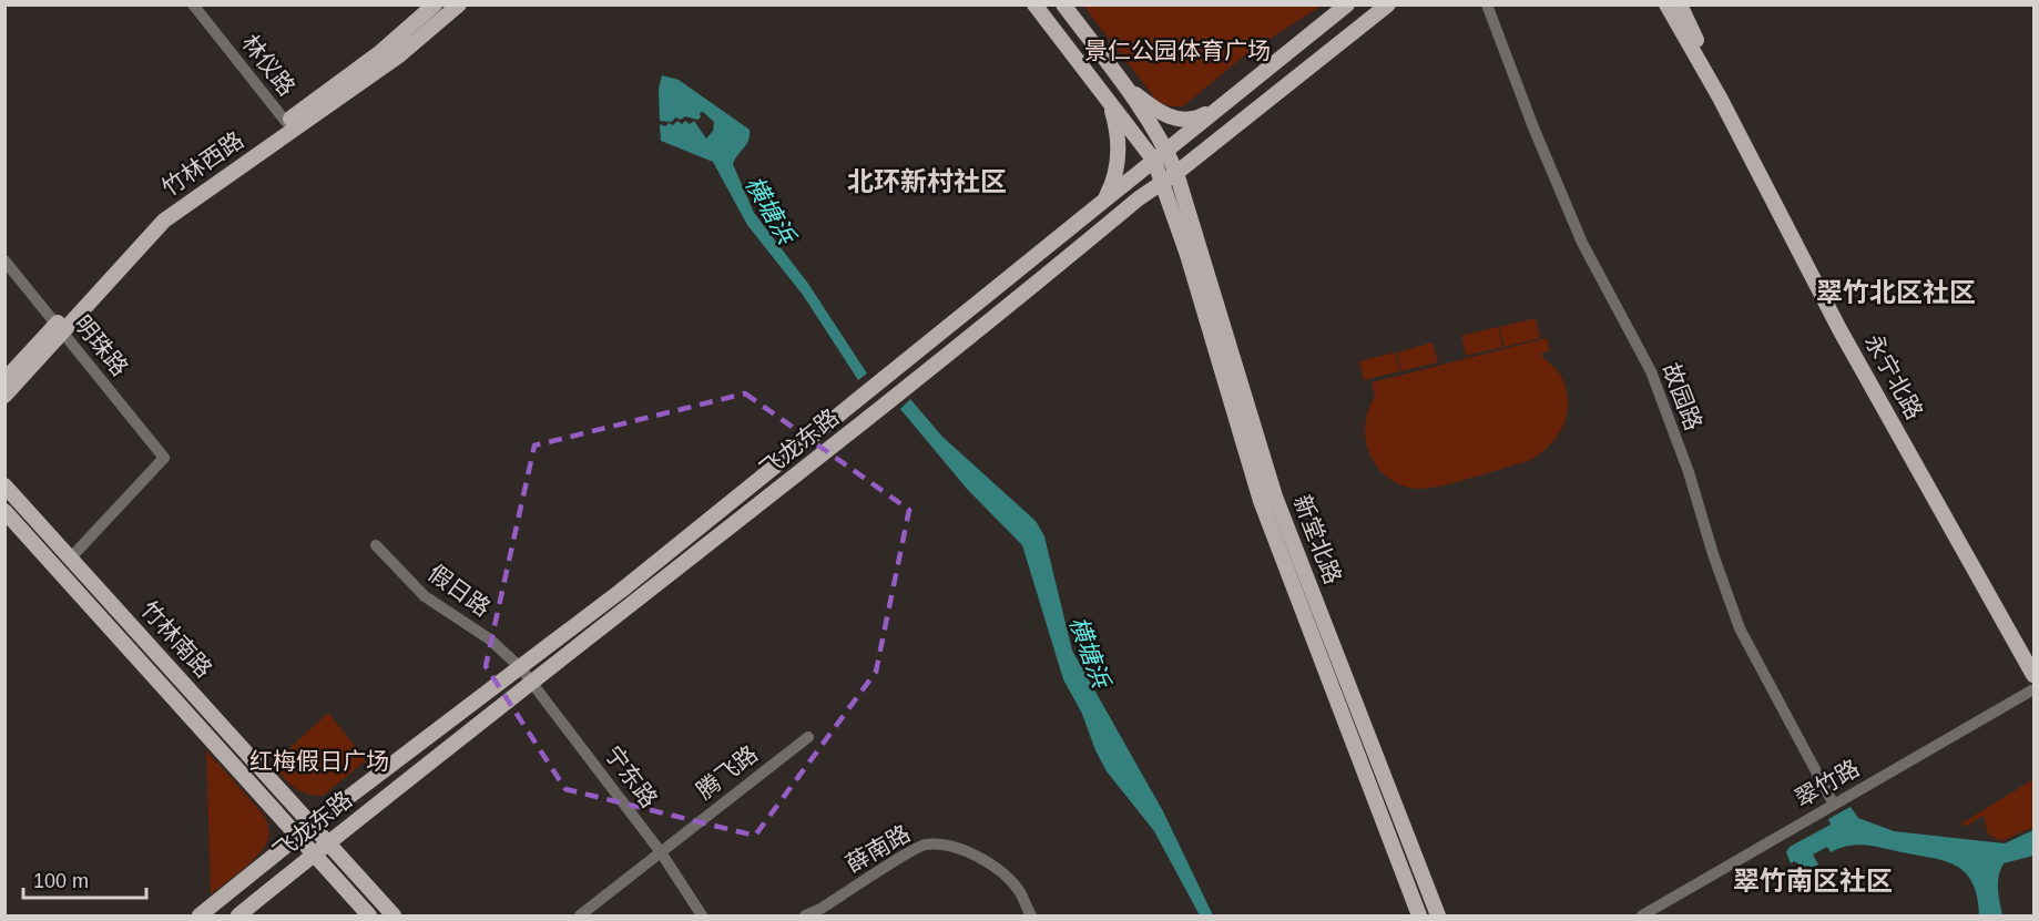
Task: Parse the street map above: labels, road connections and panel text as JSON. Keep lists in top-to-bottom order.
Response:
{
  "streets": {
    "main road": [
      "竹林西路",
      "永宁北路",
      "飞龙东路",
      "新堂北路",
      "竹林南路"
    ],
    "street": [
      "林仪路",
      "明珠路",
      "故园路",
      "假日路",
      "腾飞路",
      "宁东路",
      "翠竹路",
      "薛南路"
    ]
  },
  "crossings": [
    ["林仪路", "竹林西路"],
    ["竹林西路", "明珠路"],
    ["明珠路", "竹林南路"],
    ["故园路", "翠竹路"],
    ["飞龙东路", "新堂北路"],
    ["飞龙东路", "假日路"],
    ["飞龙东路", "竹林南路"],
    ["飞龙东路", "宁东路"],
    ["假日路", "宁东路"],
    ["腾飞路", "宁东路"]
  ],
  "districts": ["北环新村社区", "翠竹北区社区", "翠竹南区社区"],
  "water": ["横塘浜"],
  "parks": ["景仁公园体育广场", "红梅假日广场"],
  "scale_bar": "100 m"
}
